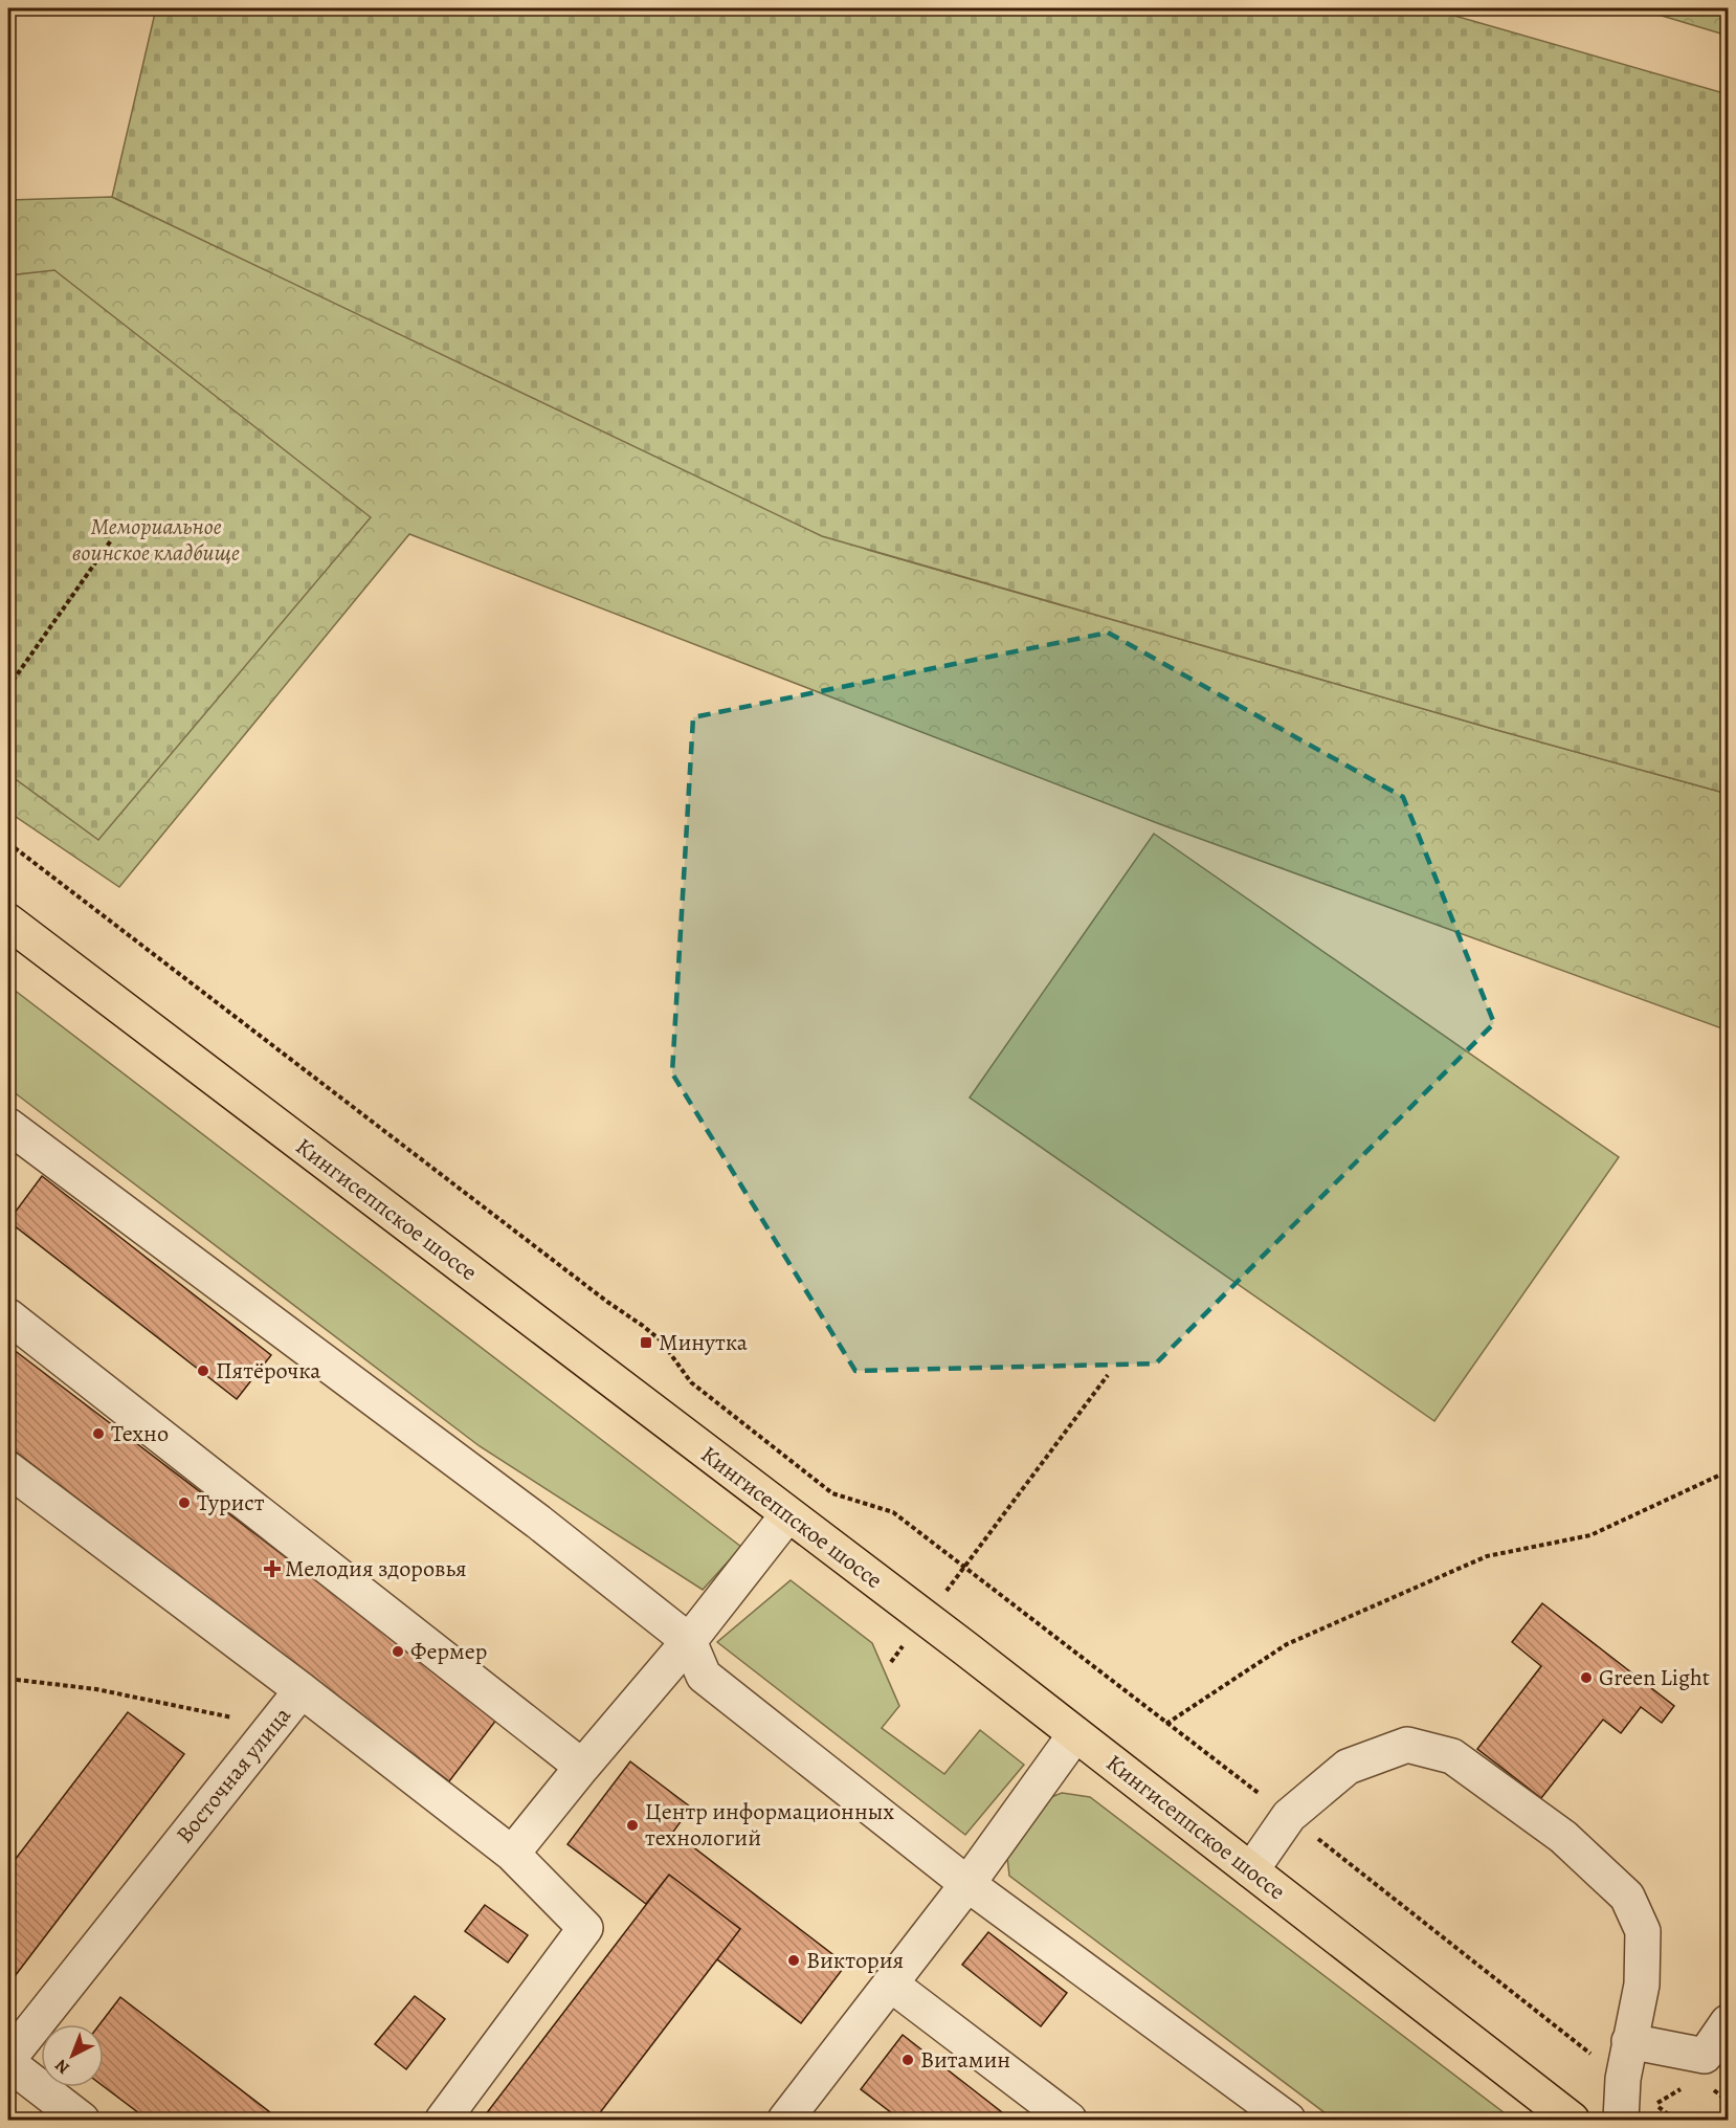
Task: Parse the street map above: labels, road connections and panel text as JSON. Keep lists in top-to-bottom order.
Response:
{
  "streets": {
    "highway": ["Кингисеппское шоссе"],
    "street": ["Восточная улица"]
  },
  "parks": ["Мемориальное воинское кладбище"],
  "places": {
    "transit": ["Минутка"],
    "other": [
      "Пятёрочка",
      "Техно",
      "Турист",
      "Фермер",
      "Green Light",
      "Центр информационных технологий",
      "Виктория",
      "Витамин"
    ],
    "health": ["Мелодия здоровья"]
  },
  "north": "bottom left"
}
